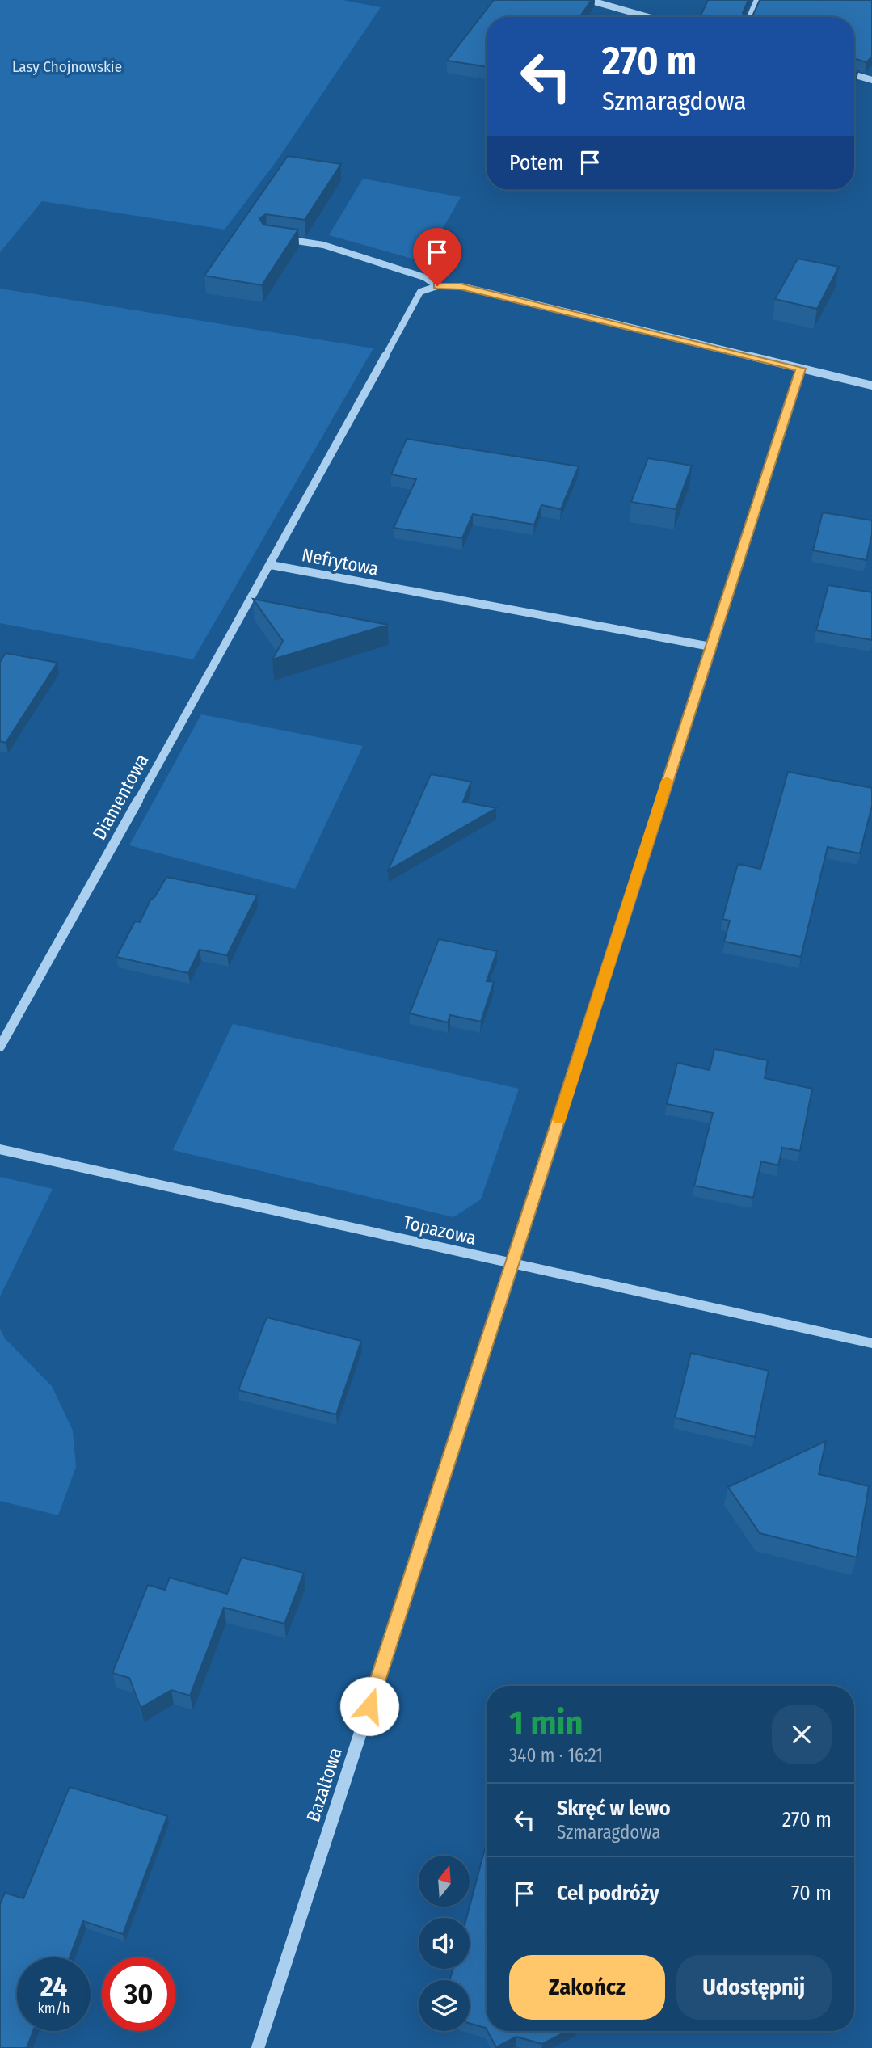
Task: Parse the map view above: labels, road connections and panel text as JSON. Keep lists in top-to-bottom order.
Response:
{
  "streets": {
    "street": [
      "Nefrytowa",
      "Diamentowa",
      "Topazowa",
      "Bazaltowa"
    ]
  },
  "crossings": [
    ["Nefrytowa", "Diamentowa"],
    ["Nefrytowa", "Bazaltowa"],
    ["Topazowa", "Bazaltowa"]
  ],
  "parks": ["Lasy Chojnowskie"],
  "north": "top",
  "page": {
    "turn": ["270 m", "Szmaragdowa"],
    "then": "Potem",
    "heading": ["1 min", "340 m · 16:21"],
    "list": [
      {
        "name": "Skręć w lewo",
        "note": "Szmaragdowa",
        "value": "270 m"
      },
      {
        "name": "Cel podróży",
        "value": "70 m"
      }
    ],
    "buttons": ["Zakończ", "Udostępnij"],
    "speed": "24 km/h",
    "limit": "30"
  }
}
